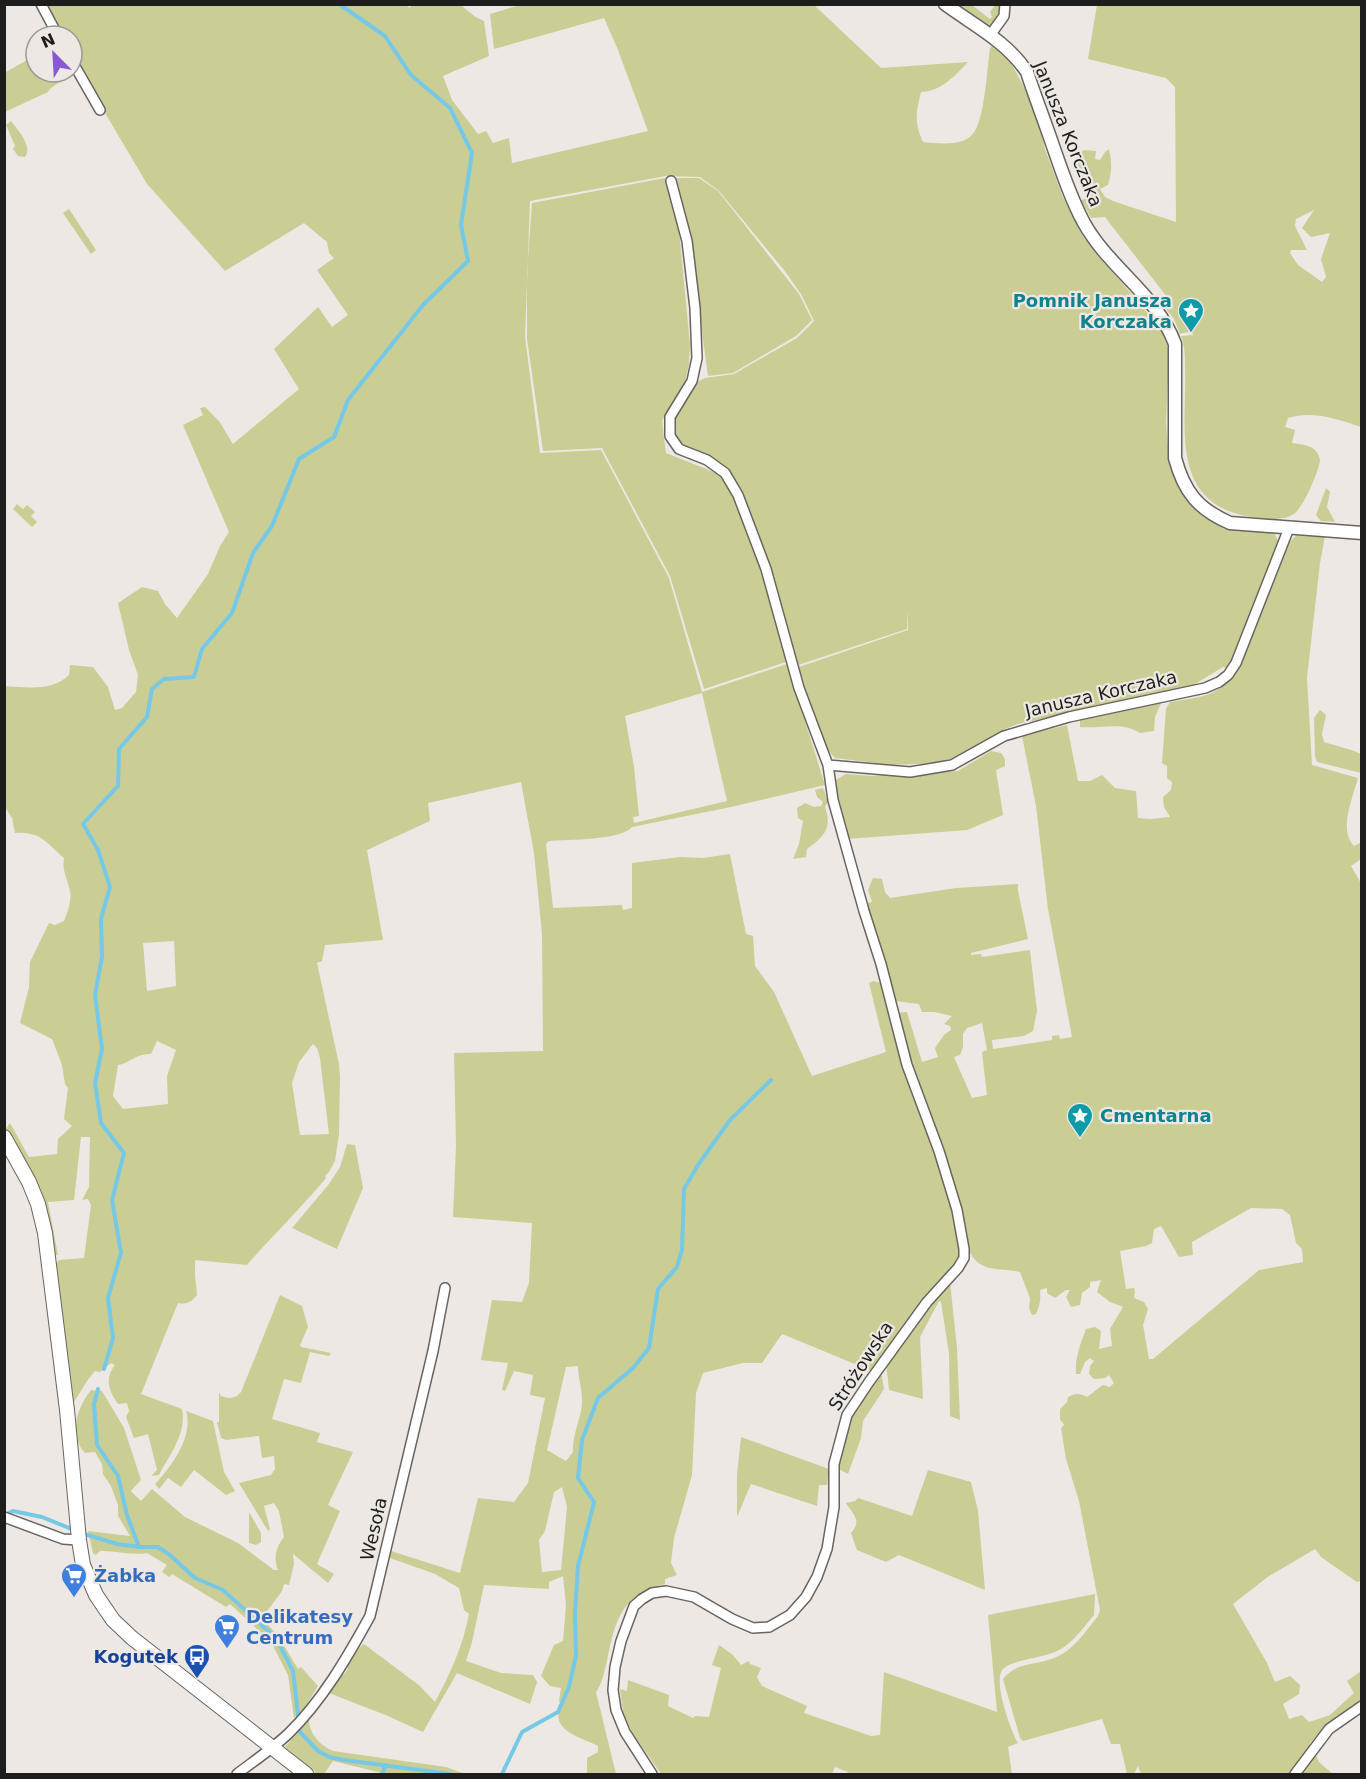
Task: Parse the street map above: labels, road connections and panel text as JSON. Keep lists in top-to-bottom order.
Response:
{
  "streets": {
    "street": ["Janusza Korczaka", "Stróżowska", "Wesoła"]
  },
  "crossings": [
    ["Janusza Korczaka", "Stróżowska"]
  ],
  "places": {
    "place": ["Pomnik Janusza Korczaka", "Cmentarna"],
    "supermarket": ["Żabka", "Delikatesy Centrum"],
    "bus stop": ["Kogutek"]
  },
  "north": "top left"
}
